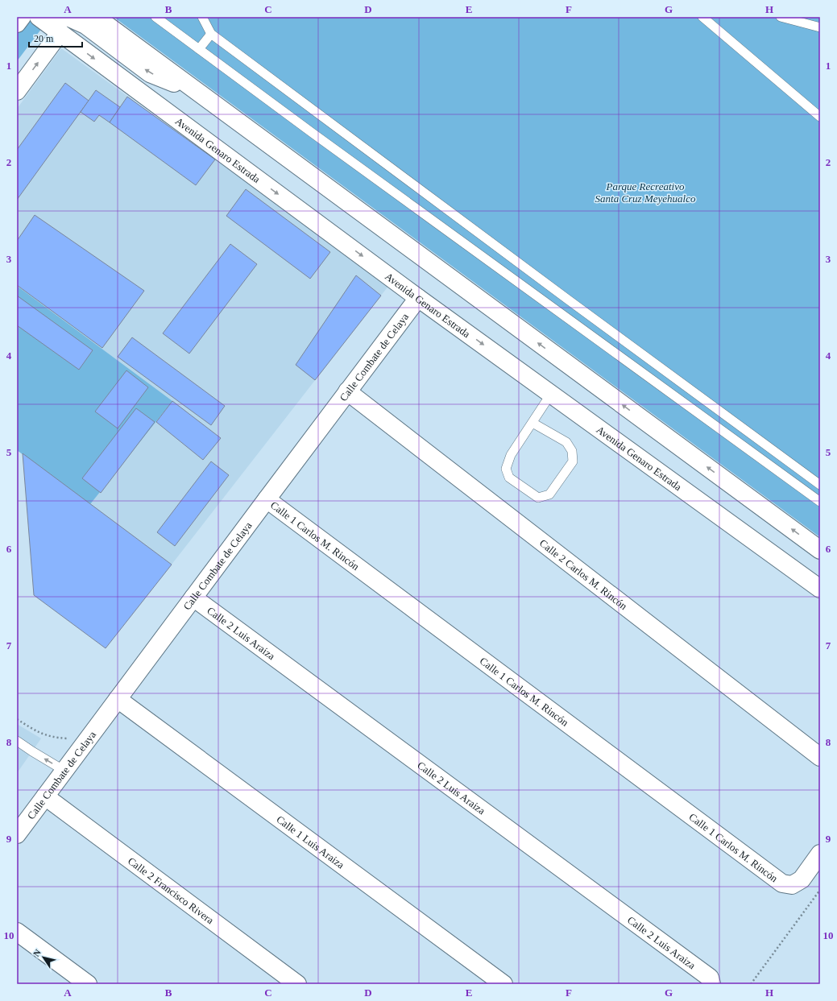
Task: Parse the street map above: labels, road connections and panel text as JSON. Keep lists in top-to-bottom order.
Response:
{
  "streets": {
    "street": [
      "Avenida Genaro Estrada",
      "Calle Combate de Celaya",
      "Calle 1 Carlos M. Rincón",
      "Calle 2 Carlos M. Rincón",
      "Calle 2 Luis Araiza",
      "Calle 1 Luis Araiza",
      "Calle 2 Francisco Rivera"
    ]
  },
  "crossings": [
    ["Avenida Genaro Estrada", "Calle Combate de Celaya"],
    ["Calle Combate de Celaya", "Calle 1 Carlos M. Rincón"],
    ["Calle Combate de Celaya", "Calle 2 Carlos M. Rincón"],
    ["Calle Combate de Celaya", "Calle 2 Luis Araiza"],
    ["Calle Combate de Celaya", "Calle 1 Luis Araiza"],
    ["Calle Combate de Celaya", "Calle 2 Francisco Rivera"]
  ],
  "parks": ["Parque Recreativo Santa Cruz Meyehualco"],
  "scale_bar": "20 m",
  "north": "top left",
  "grid": {
    "columns": [
      "A",
      "B",
      "C",
      "D",
      "E",
      "F",
      "G",
      "H"
    ],
    "rows": [
      "1",
      "2",
      "3",
      "4",
      "5",
      "6",
      "7",
      "8",
      "9",
      "10"
    ]
  }
}
